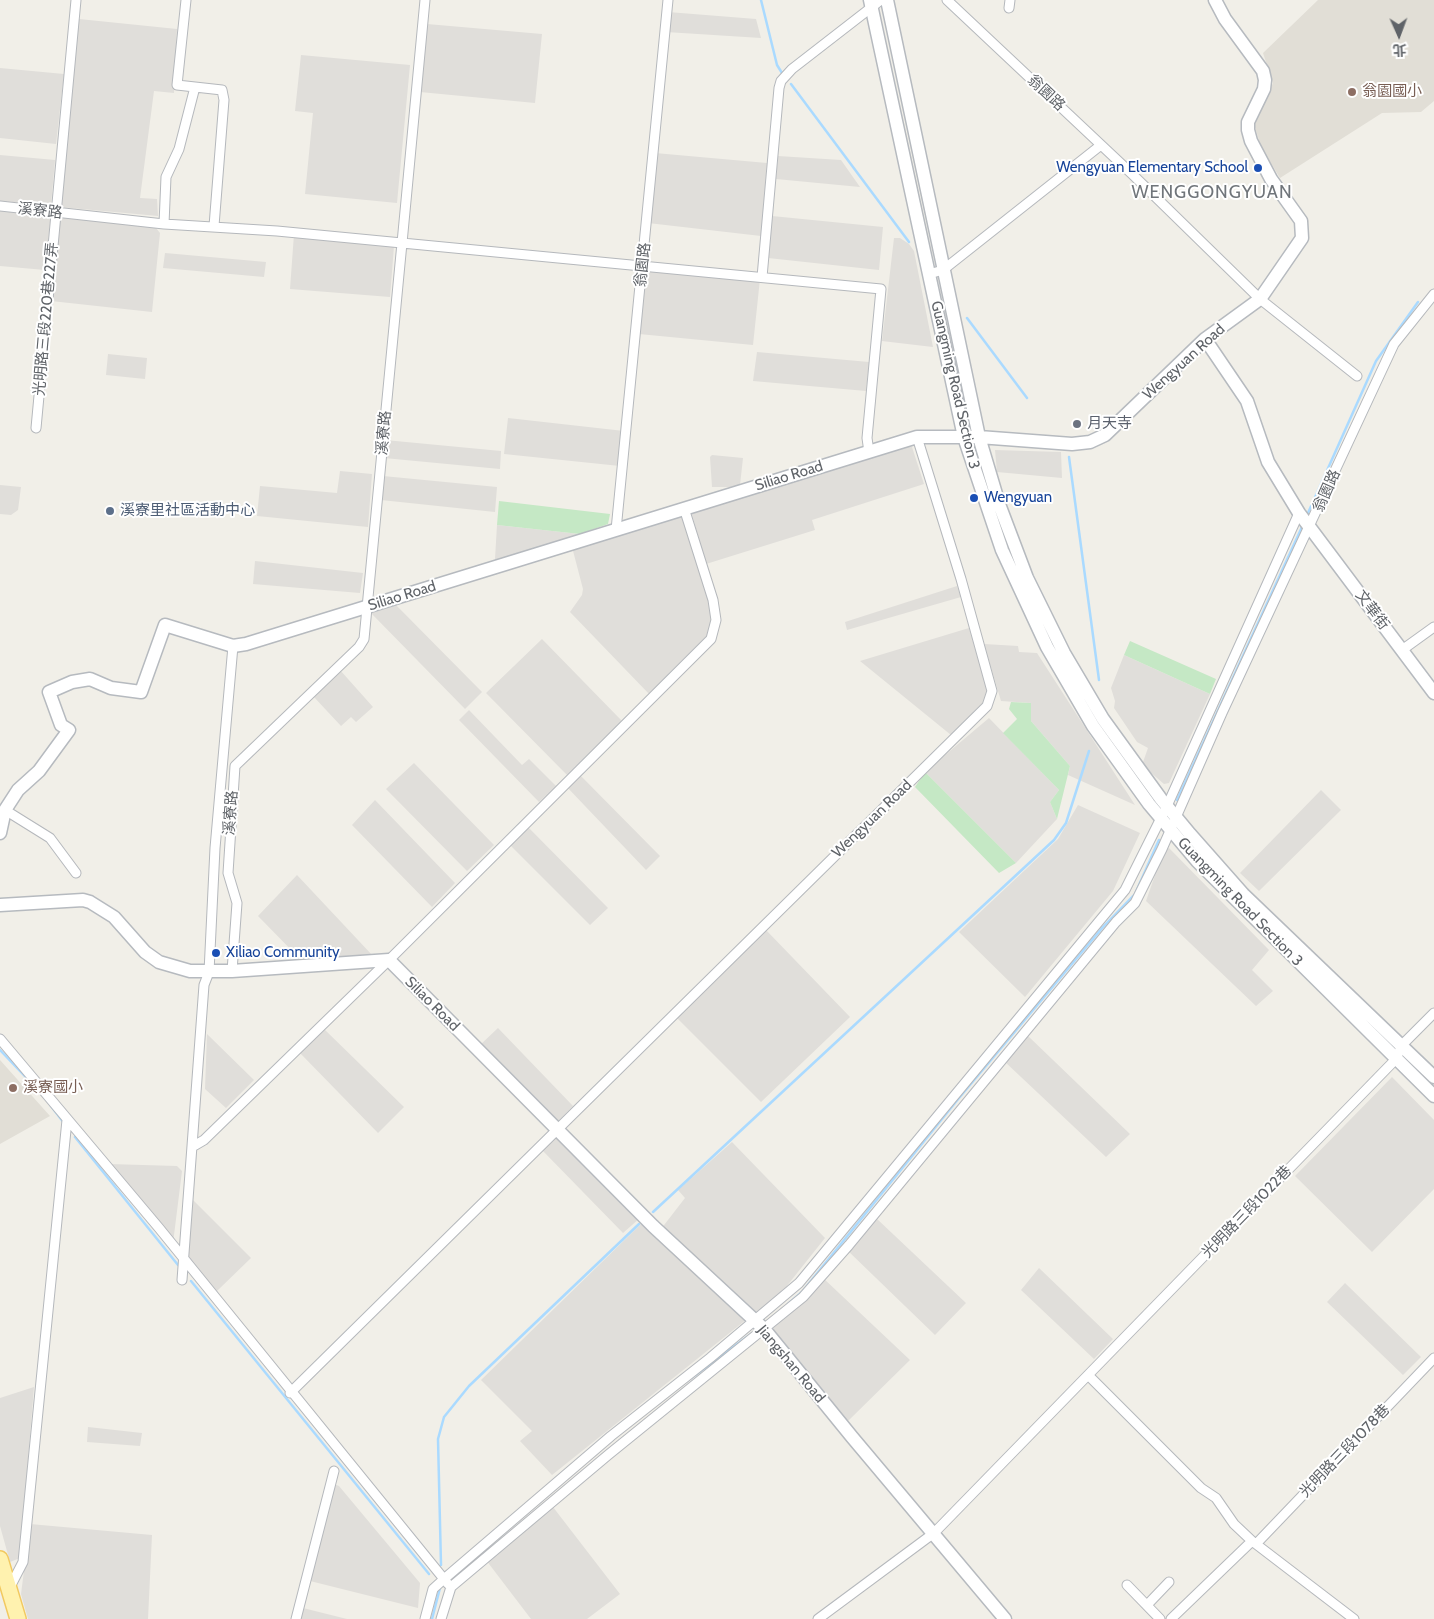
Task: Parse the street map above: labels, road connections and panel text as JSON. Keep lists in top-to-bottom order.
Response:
{
  "streets": {
    "street": [
      "翁園路",
      "溪寮路",
      "光明路三段220巷227弄",
      "Wengyuan Road",
      "Guangming Road Section 3",
      "Siliao Road",
      "文華街",
      "光明路三段1022巷",
      "Jiangshan Road",
      "光明路三段1078巷"
    ]
  },
  "crossings": [
    ["翁園路", "Wengyuan Road"],
    ["翁園路", "Siliao Road"],
    ["翁園路", "文華街"],
    ["溪寮路", "光明路三段220巷227弄"],
    ["溪寮路", "Siliao Road"],
    ["Wengyuan Road", "Guangming Road Section 3"],
    ["Wengyuan Road", "Siliao Road"],
    ["Wengyuan Road", "Jiangshan Road"],
    ["Guangming Road Section 3", "Siliao Road"],
    ["Guangming Road Section 3", "光明路三段1022巷"],
    ["Siliao Road", "Jiangshan Road"],
    ["光明路三段1022巷", "Jiangshan Road"]
  ],
  "districts": ["WENGGONGYUAN"],
  "places": [
    "翁園國小",
    "Wengyuan Elementary School",
    "月天寺",
    "Wengyuan",
    "溪寮里社區活動中心",
    "Xiliao Community",
    "溪寮國小"
  ],
  "north": "bottom"
}
